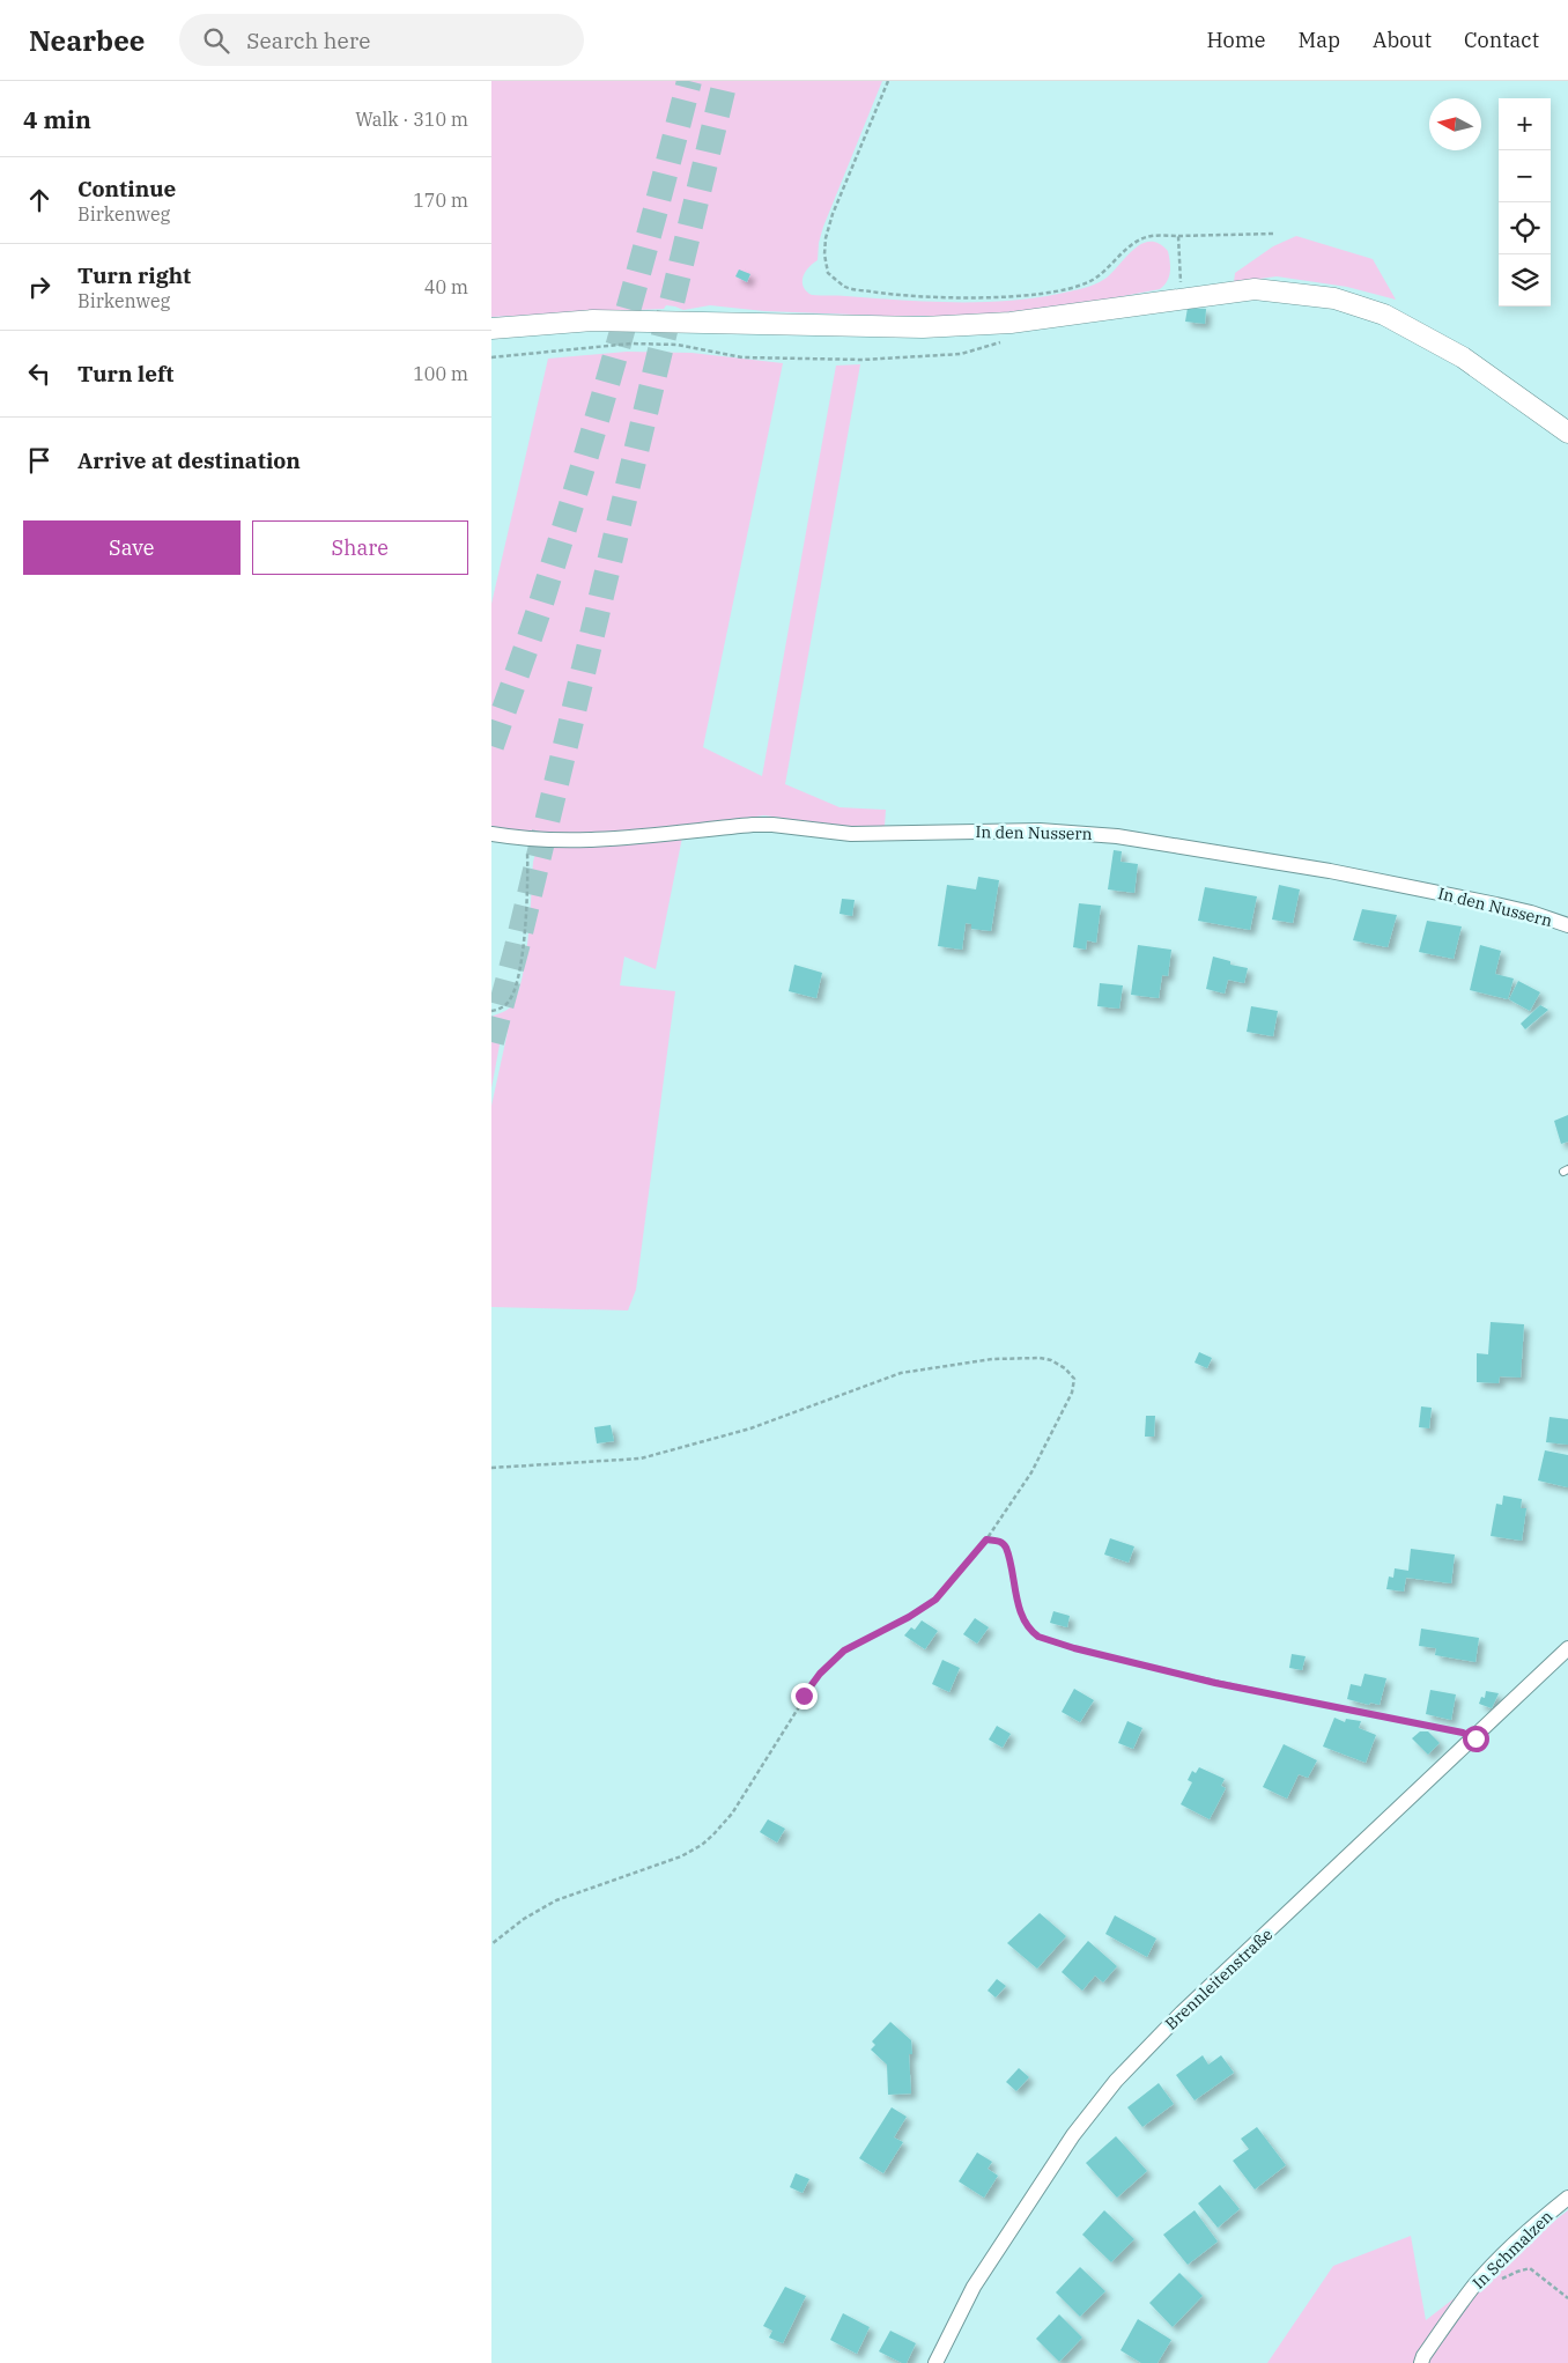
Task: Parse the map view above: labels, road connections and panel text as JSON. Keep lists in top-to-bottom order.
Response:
{
  "streets": {
    "street": ["In den Nussern", "Brennleitenstraße", "In Schmalzen"]
  },
  "north": "left",
  "page": {
    "header": "Nearbee",
    "search": "Search here",
    "nav": [
      "Home",
      "Map",
      "About",
      "Contact"
    ],
    "heading": ["4 min", "Walk · 310 m"],
    "map_buttons": ["+", "−"],
    "list": [
      ["Continue", "Birkenweg", "170 m"],
      ["Turn right", "Birkenweg", "40 m"],
      ["Turn left", "100 m"],
      "Arrive at destination"
    ],
    "buttons": ["Save", "Share"]
  }
}
